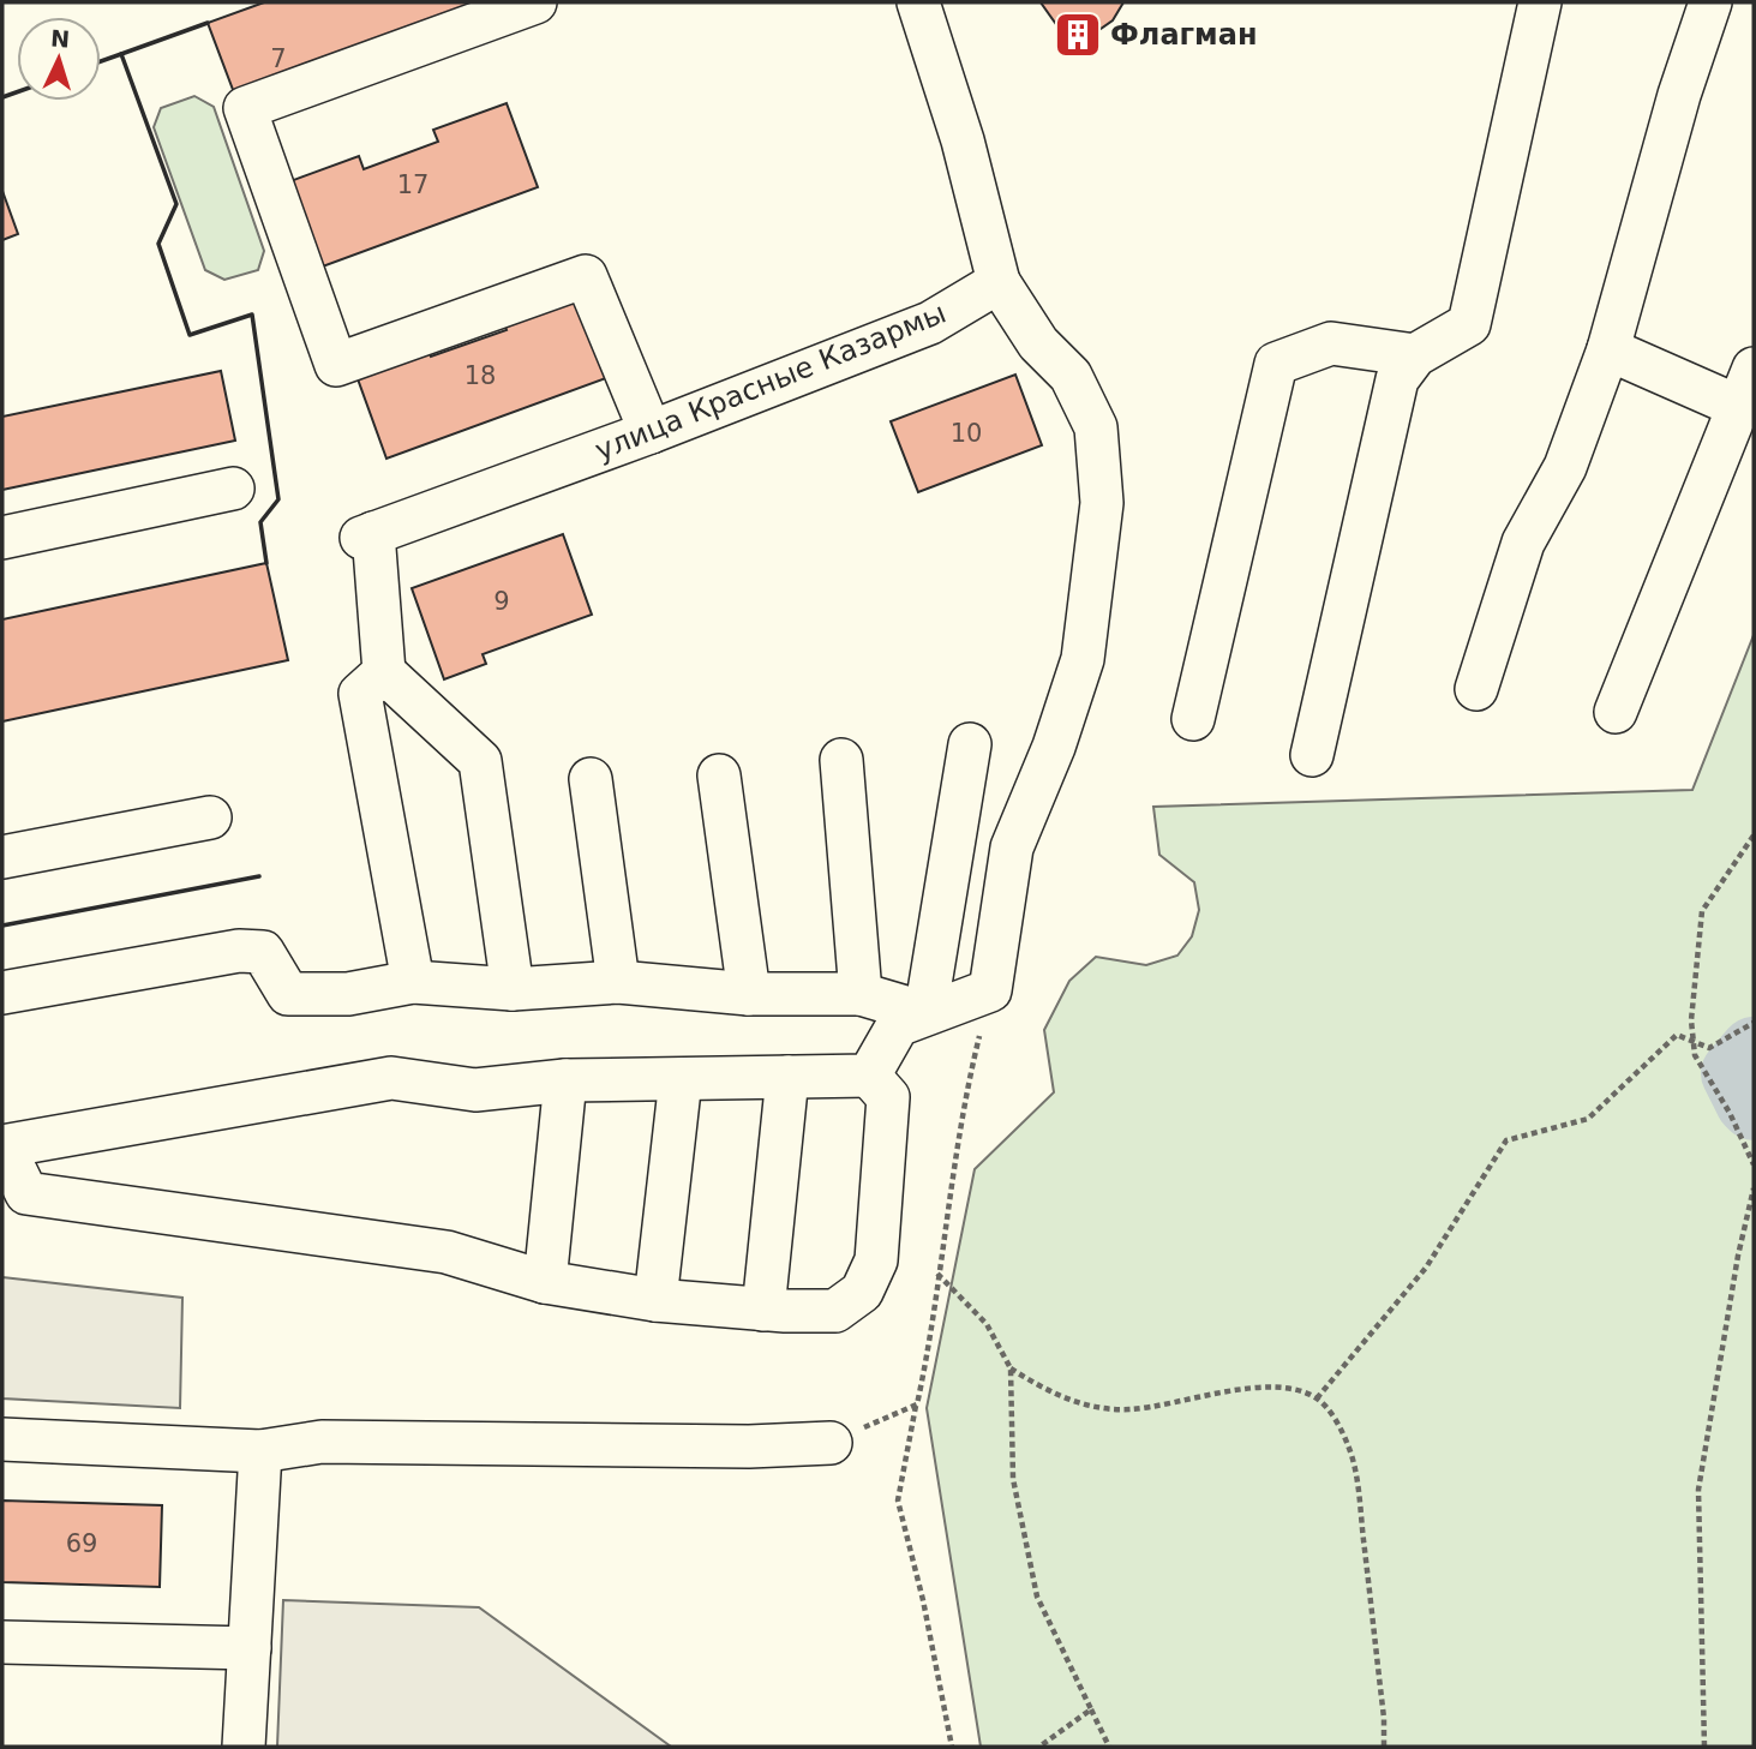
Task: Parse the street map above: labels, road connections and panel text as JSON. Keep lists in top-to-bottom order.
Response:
{
  "streets": {
    "street": ["улица Красные Казармы"]
  },
  "places": {
    "building": ["Флагман"]
  },
  "house_numbers": [
    "7",
    "17",
    "18",
    "10",
    "9",
    "69"
  ],
  "north": "top"
}
